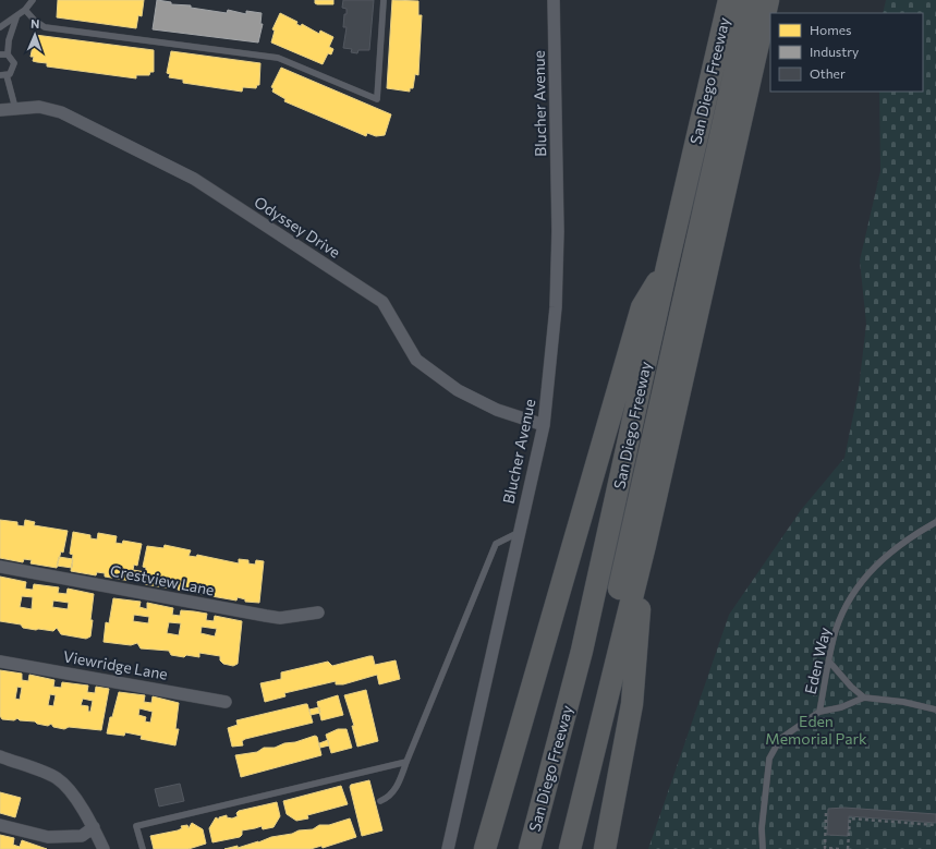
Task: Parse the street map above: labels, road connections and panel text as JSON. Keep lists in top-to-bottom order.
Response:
{
  "streets": {
    "highway": ["San Diego Freeway"],
    "street": [
      "Blucher Avenue",
      "Odyssey Drive",
      "Crestview Lane",
      "Viewridge Lane"
    ],
    "lane": ["Eden Way"]
  },
  "crossings": [
    ["Blucher Avenue", "Odyssey Drive"]
  ],
  "parks": ["Eden Memorial Park"],
  "legend": ["Homes", "Industry", "Other"],
  "north": "top"
}
